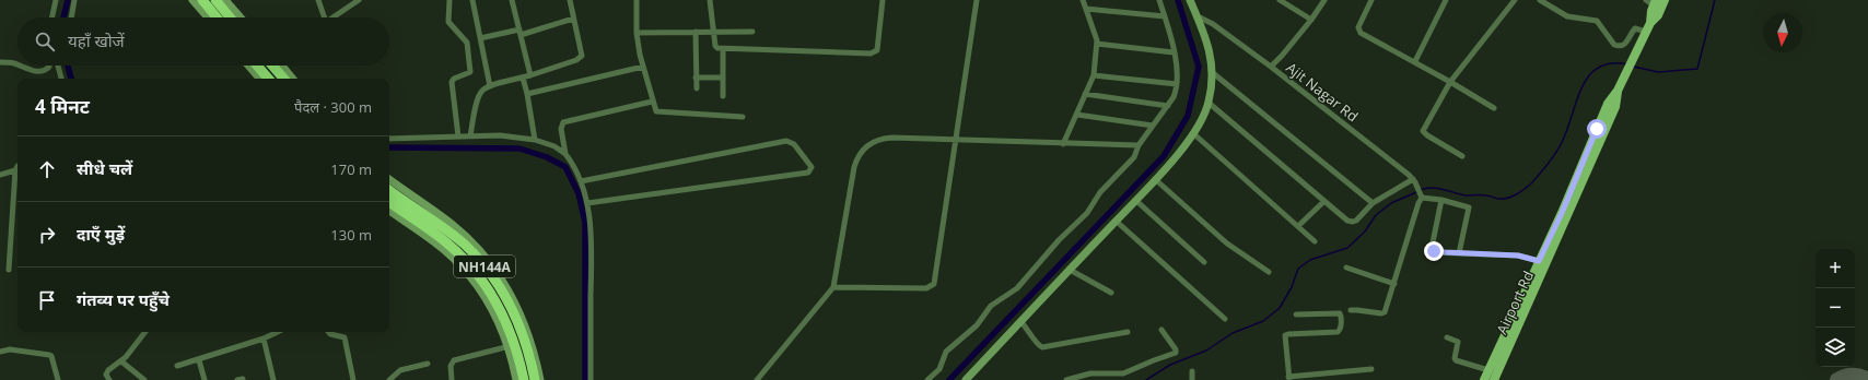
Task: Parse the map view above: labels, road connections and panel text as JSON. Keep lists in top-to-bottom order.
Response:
{
  "streets": {
    "highway": ["NH144A"],
    "main road": ["Airport Rd"],
    "street": ["Ajit Nagar Rd"]
  },
  "north": "bottom",
  "page": {
    "search": "यहाँ खोजें",
    "heading": ["4 मिनट", "पैदल · 300 m"],
    "list": [
      ["सीधे चलें", "170 m"],
      ["दाएँ मुड़ें", "130 m"],
      "गंतव्य पर पहुँचे"
    ],
    "map_buttons": ["+", "−"]
  }
}
